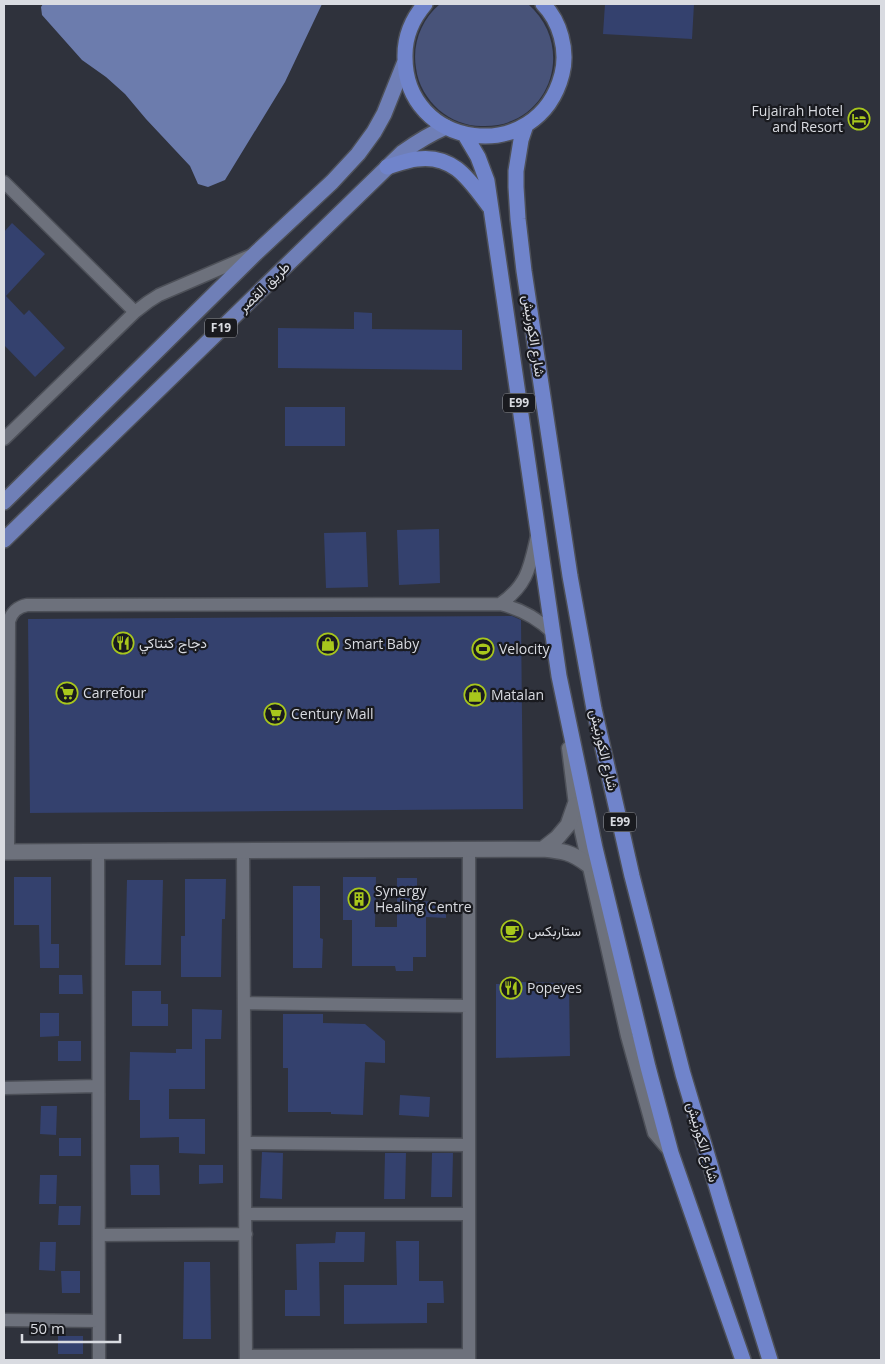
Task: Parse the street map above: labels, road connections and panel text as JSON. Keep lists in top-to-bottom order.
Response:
{
  "streets": {
    "highway": ["شارع الكورنيش", "E99"],
    "main road": ["طريق القصر", "F19"]
  },
  "places": {
    "hotel": ["Fujairah Hotel and Resort"],
    "restaurant": ["دجاج كنتاكي", "Popeyes"],
    "shop": ["Smart Baby", "Matalan"],
    "sports": ["Velocity"],
    "supermarket": ["Carrefour", "Century Mall"],
    "building": ["Synergy Healing Centre"],
    "cafe": ["ستاربكس"]
  },
  "scale_bar": "50 m"
}
